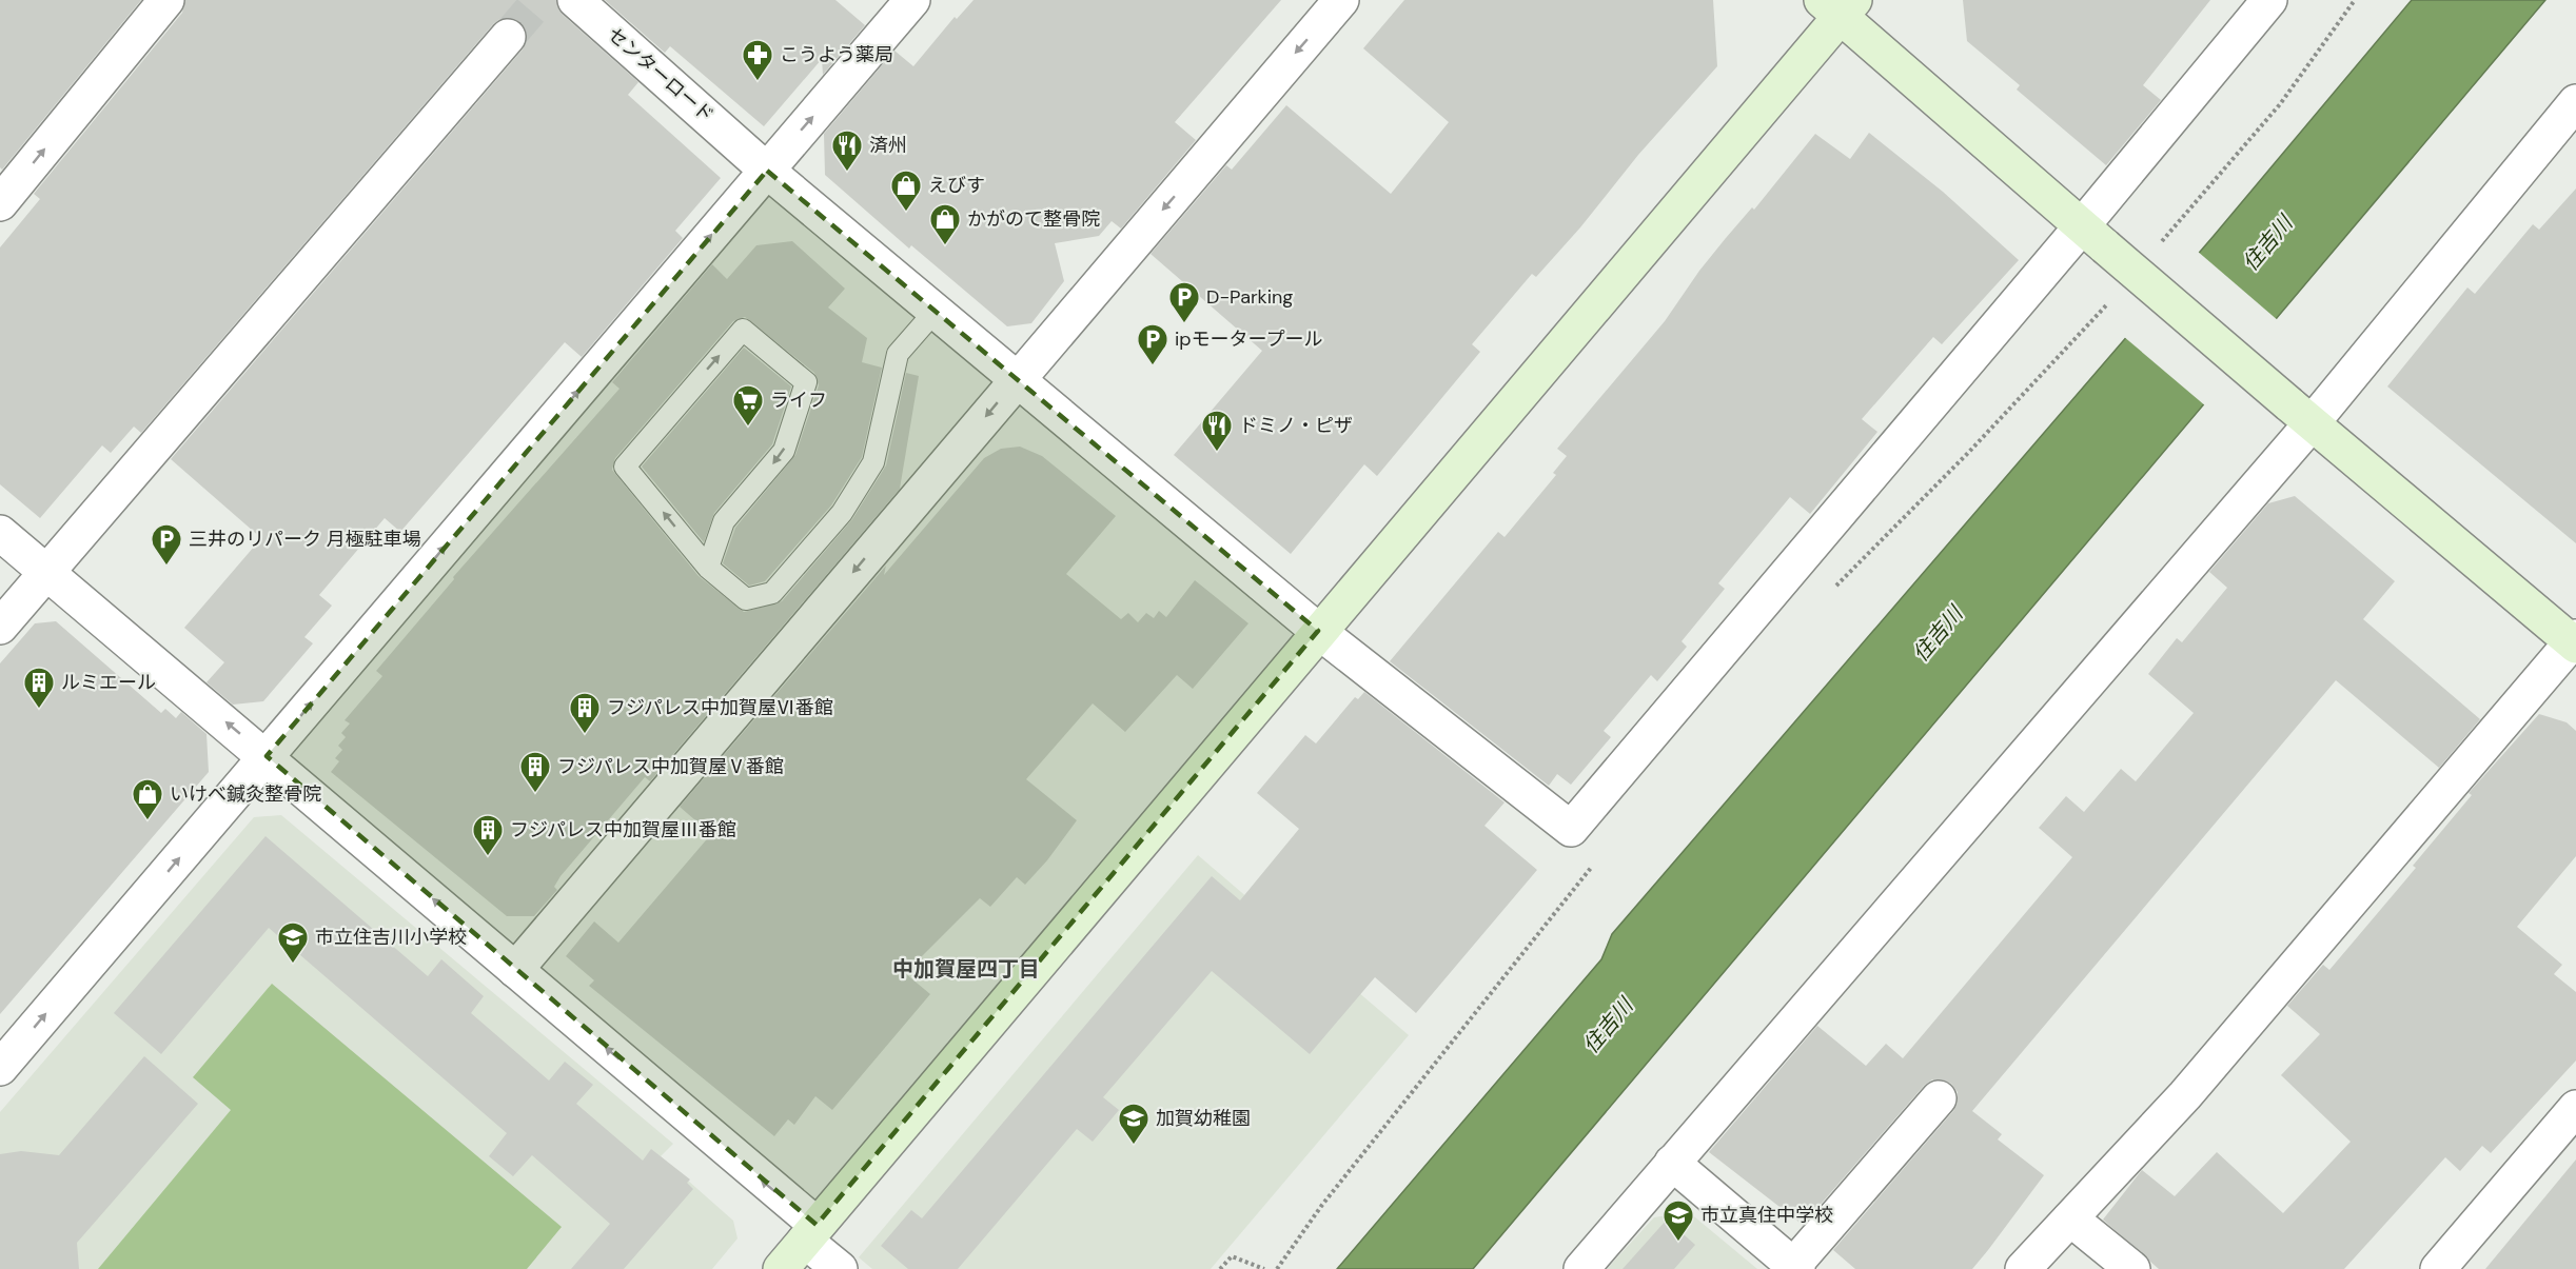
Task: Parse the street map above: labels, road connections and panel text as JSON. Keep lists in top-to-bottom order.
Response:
{
  "streets": {
    "street": ["センターロード"]
  },
  "districts": ["中加賀屋四丁目"],
  "water": ["住吉川"],
  "places": {
    "pharmacy": ["こうよう薬局"],
    "restaurant": ["済州", "ドミノ・ピザ"],
    "shop": ["えびす", "かがのて整骨院", "いけべ鍼灸整骨院"],
    "parking": ["D-Parking", "ipモータープール", "三井のリパーク 月極駐車場"],
    "supermarket": ["ライフ"],
    "building": [
      "ルミエール",
      "フジパレス中加賀屋Ⅵ番館",
      "フジパレス中加賀屋Ⅴ番館",
      "フジパレス中加賀屋Ⅲ番館"
    ],
    "school or university": ["市立住吉川小学校", "加賀幼稚園", "市立真住中学校"]
  }
}
